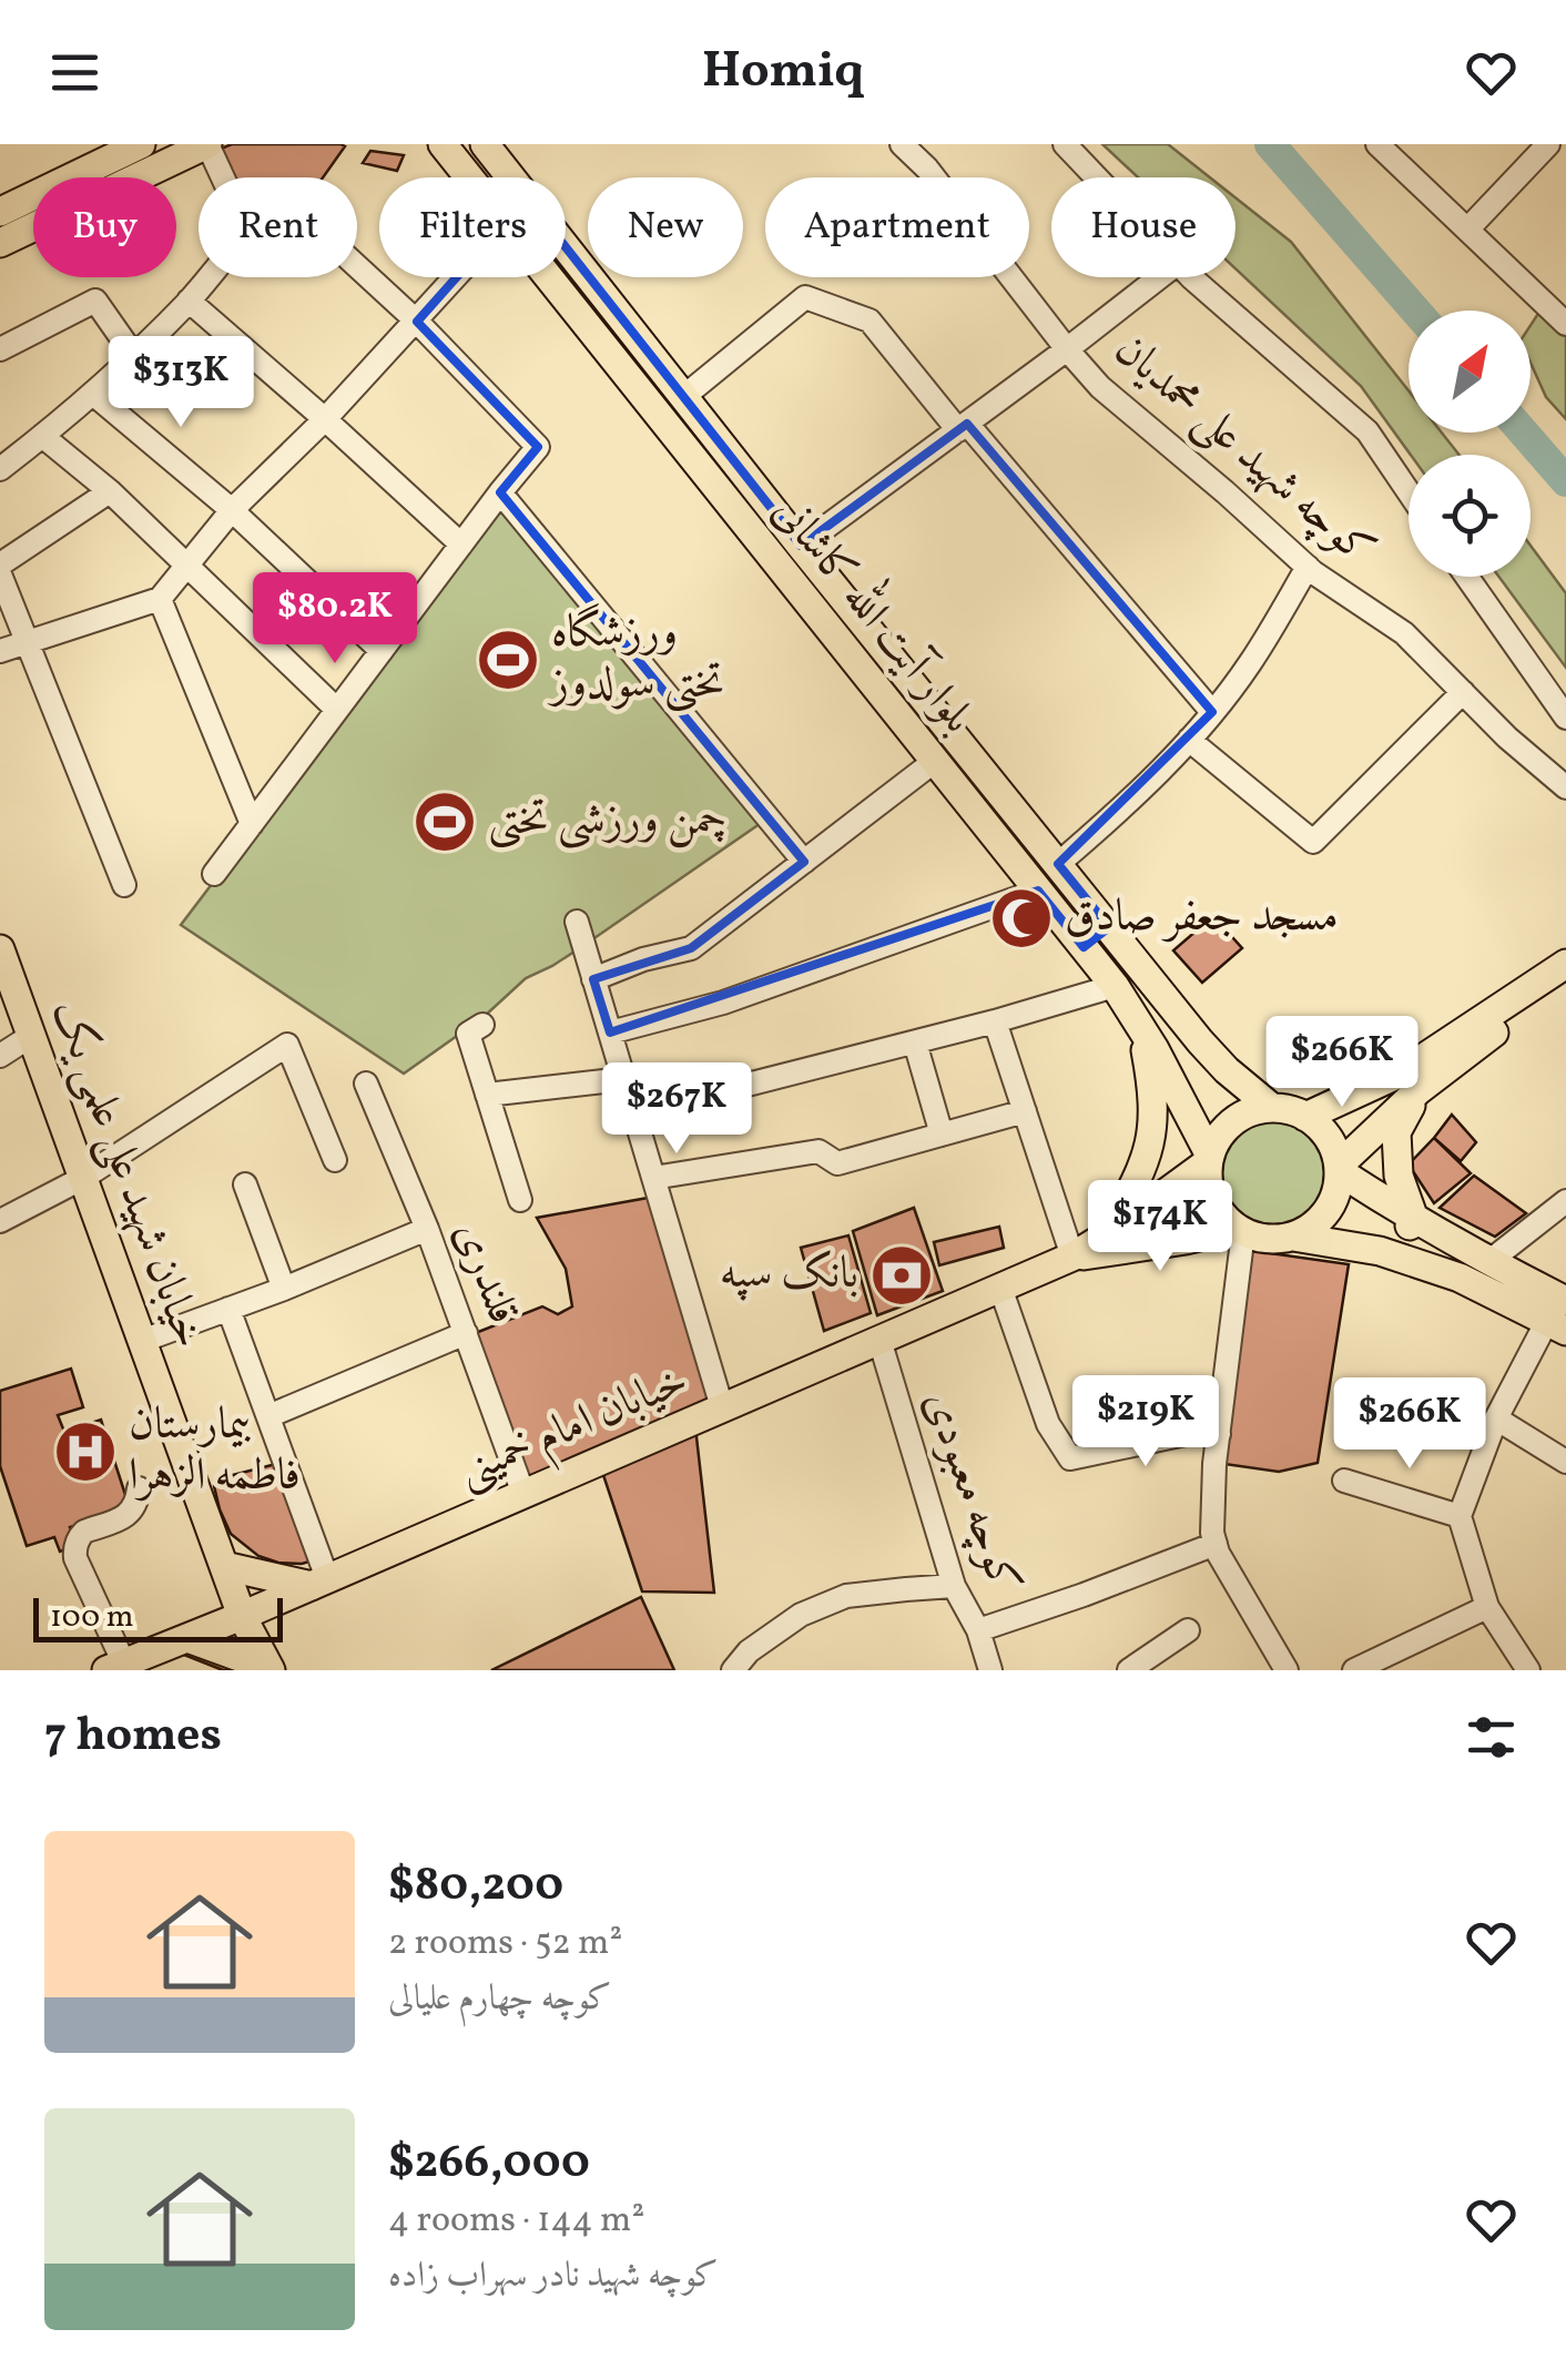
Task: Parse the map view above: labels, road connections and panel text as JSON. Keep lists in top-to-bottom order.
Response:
{
  "streets": {
    "main road": ["بلوار آیت الله کاشانی", "خیابان شهید علی علمی یک", "خیابان امام خمینی"],
    "street": ["کوچه شهید علی محمدیان", "قلندری", "کوچه معبودی"]
  },
  "crossings": [
    ["کوچه شهید علی محمدیان", "بلوار آیت الله کاشانی"],
    ["خیابان شهید علی علمی یک", "خیابان امام خمینی"],
    ["قلندری", "خیابان امام خمینی"],
    ["خیابان امام خمینی", "کوچه معبودی"]
  ],
  "places": {
    "sports": ["ورزشگاه تختی سولدوز", "چمن ورزشی تختی"],
    "mosque": ["مسجد جعفر صادق"],
    "bank": ["بانک سپه"],
    "hospital": ["بیمارستان فاطمه الزهرا"]
  },
  "scale_bar": "100 m",
  "north": "top right",
  "page": {
    "header": "Homiq",
    "chip": [
      "Buy",
      "Rent",
      "Filters",
      "New",
      "Apartment",
      "House"
    ],
    "price": [
      "$313K",
      "$80.2K",
      "$266K",
      "$267K",
      "$174K",
      "$219K",
      "$266K"
    ],
    "scale": "100 m",
    "heading": "7 homes",
    "list": [
      {
        "name": "$80,200",
        "note": "2 rooms · 52 m² · کوچه چهارم علیالی"
      },
      {
        "name": "$266,000",
        "note": "4 rooms · 144 m² · کوچه شهید نادر سهراب زاده"
      }
    ]
  }
}
